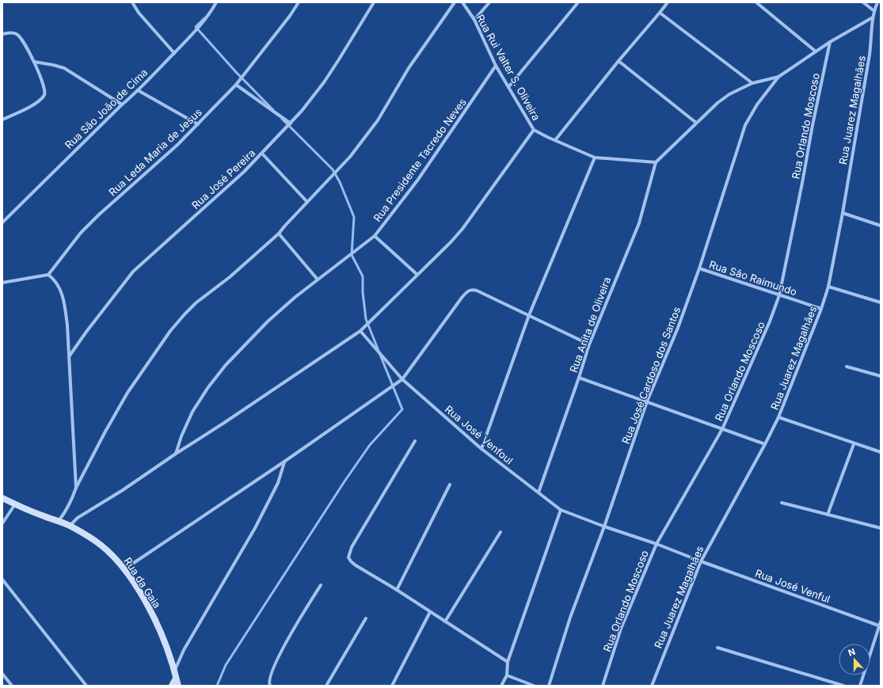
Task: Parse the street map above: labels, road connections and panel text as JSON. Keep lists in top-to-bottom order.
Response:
{
  "streets": {
    "main road": ["Rua da Gaia"],
    "street": [
      "Rua Rui Valter S. Oliveira",
      "Rua São João de Cima",
      "Rua Juarez Magalhães",
      "Rua Orlando Moscoso",
      "Rua Leda Maria de Jesus",
      "Rua Presidente Tacredo Neves",
      "Rua José Pereira",
      "Rua São Raimundo",
      "Rua Anita de Oliveira",
      "Rua José Cardoso dos Santos",
      "Rua José Venfoul",
      "Rua José Venful"
    ]
  },
  "crossings": [
    ["Rua Rui Valter S. Oliveira", "Rua Presidente Tacredo Neves"],
    ["Rua Rui Valter S. Oliveira", "Rua Anita de Oliveira"],
    ["Rua Juarez Magalhães", "Rua São Raimundo"],
    ["Rua Juarez Magalhães", "Rua José Venful"],
    ["Rua Orlando Moscoso", "Rua São Raimundo"],
    ["Rua Orlando Moscoso", "Rua José Venfoul"],
    ["Rua Orlando Moscoso", "Rua José Venful"],
    ["Rua São Raimundo", "Rua José Cardoso dos Santos"],
    ["Rua Anita de Oliveira", "Rua José Venfoul"],
    ["Rua José Cardoso dos Santos", "Rua José Venfoul"],
    ["Rua José Venfoul", "Rua José Venful"]
  ],
  "north": "top"
}
